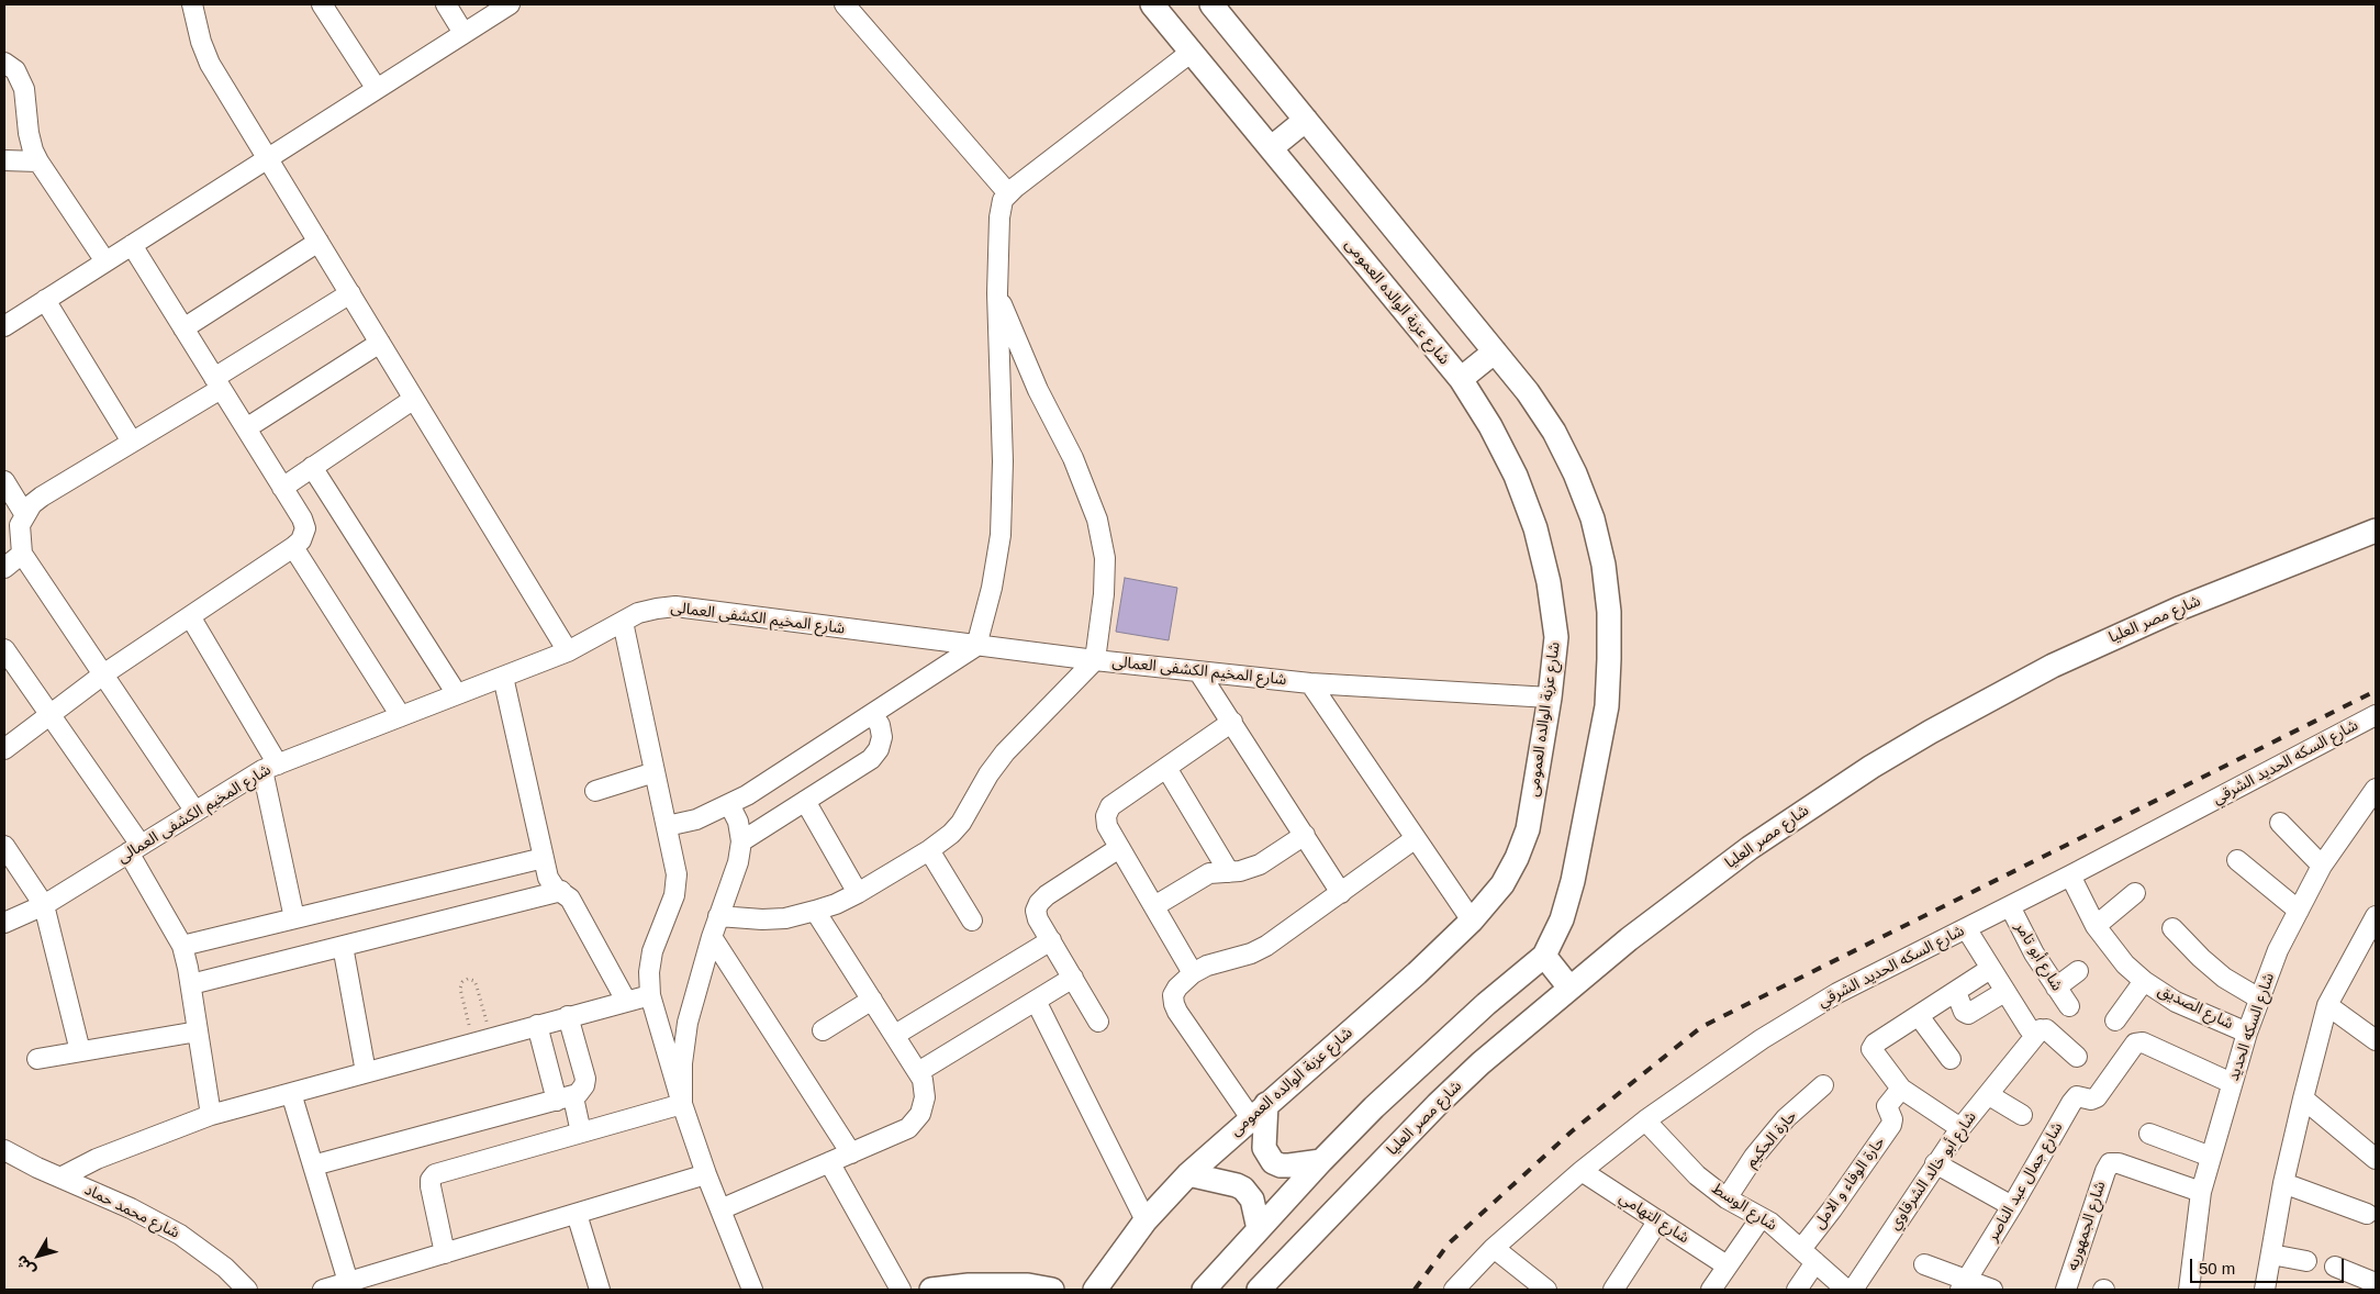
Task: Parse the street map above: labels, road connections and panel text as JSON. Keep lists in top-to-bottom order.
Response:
{
  "streets": {
    "street": [
      "شارع عزبة الوالده العمومى",
      "شارع المخيم الكشفى العمالى",
      "شارع مصر العليا",
      "شارع السكه الحديد الشرقي",
      "شارع أبو تامر",
      "شارع الصديق",
      "شارع السكه الحديد",
      "حارة الحكيم",
      "شارع أبو خالد الشرقاوي",
      "شارع جمال عبد الناصر",
      "حارة الوفاء و الامل",
      "شارع الوسط",
      "شارع محمد حماد",
      "شارع التهامي",
      "شارع الجمهوريه"
    ]
  },
  "crossings": [
    ["شارع عزبة الوالده العمومى", "شارع المخيم الكشفى العمالى"],
    ["شارع السكه الحديد الشرقي", "شارع أبو تامر"],
    ["شارع السكه الحديد الشرقي", "شارع الصديق"],
    ["شارع السكه الحديد الشرقي", "شارع الوسط"],
    ["شارع السكه الحديد الشرقي", "شارع التهامي"],
    ["شارع الصديق", "شارع السكه الحديد"],
    ["شارع السكه الحديد", "شارع جمال عبد الناصر"],
    ["شارع السكه الحديد", "شارع الجمهوريه"],
    ["حارة الحكيم", "شارع الوسط"],
    ["حارة الوفاء و الامل", "شارع الوسط"]
  ],
  "scale_bar": "50 m",
  "north": "bottom left"
}
